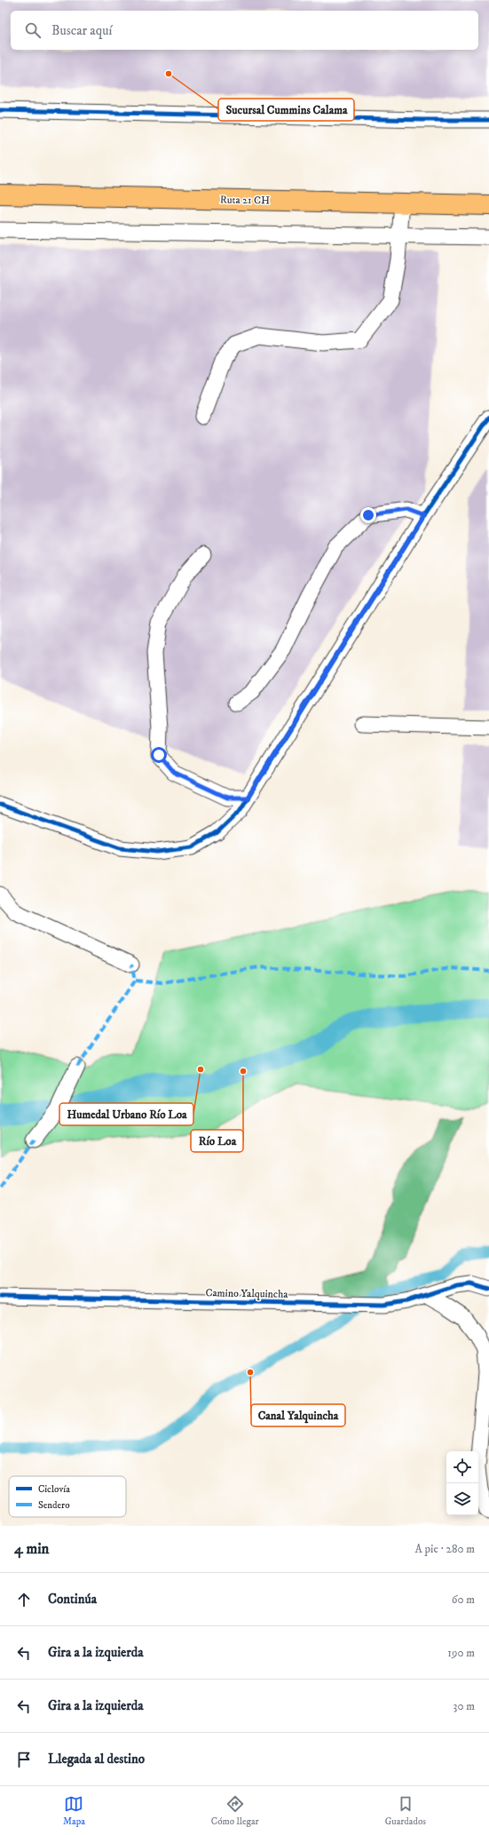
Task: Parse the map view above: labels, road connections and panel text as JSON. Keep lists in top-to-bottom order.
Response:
{
  "streets": {
    "highway": ["Ruta 21 CH"],
    "street": ["Camino Yalquincha"]
  },
  "places": [
    "Sucursal Cummins Calama",
    "Humedal Urbano Río Loa",
    "Río Loa",
    "Canal Yalquincha"
  ],
  "legend": ["Ciclovía", "Sendero"],
  "page": {
    "search": "Buscar aquí",
    "heading": ["4 min", "A pie · 280 m"],
    "list": [
      ["Continúa", "60 m"],
      ["Gira a la izquierda", "190 m"],
      ["Gira a la izquierda", "30 m"],
      "Llegada al destino"
    ],
    "nav": ["Mapa", "Cómo llegar", "Guardados"]
  }
}
